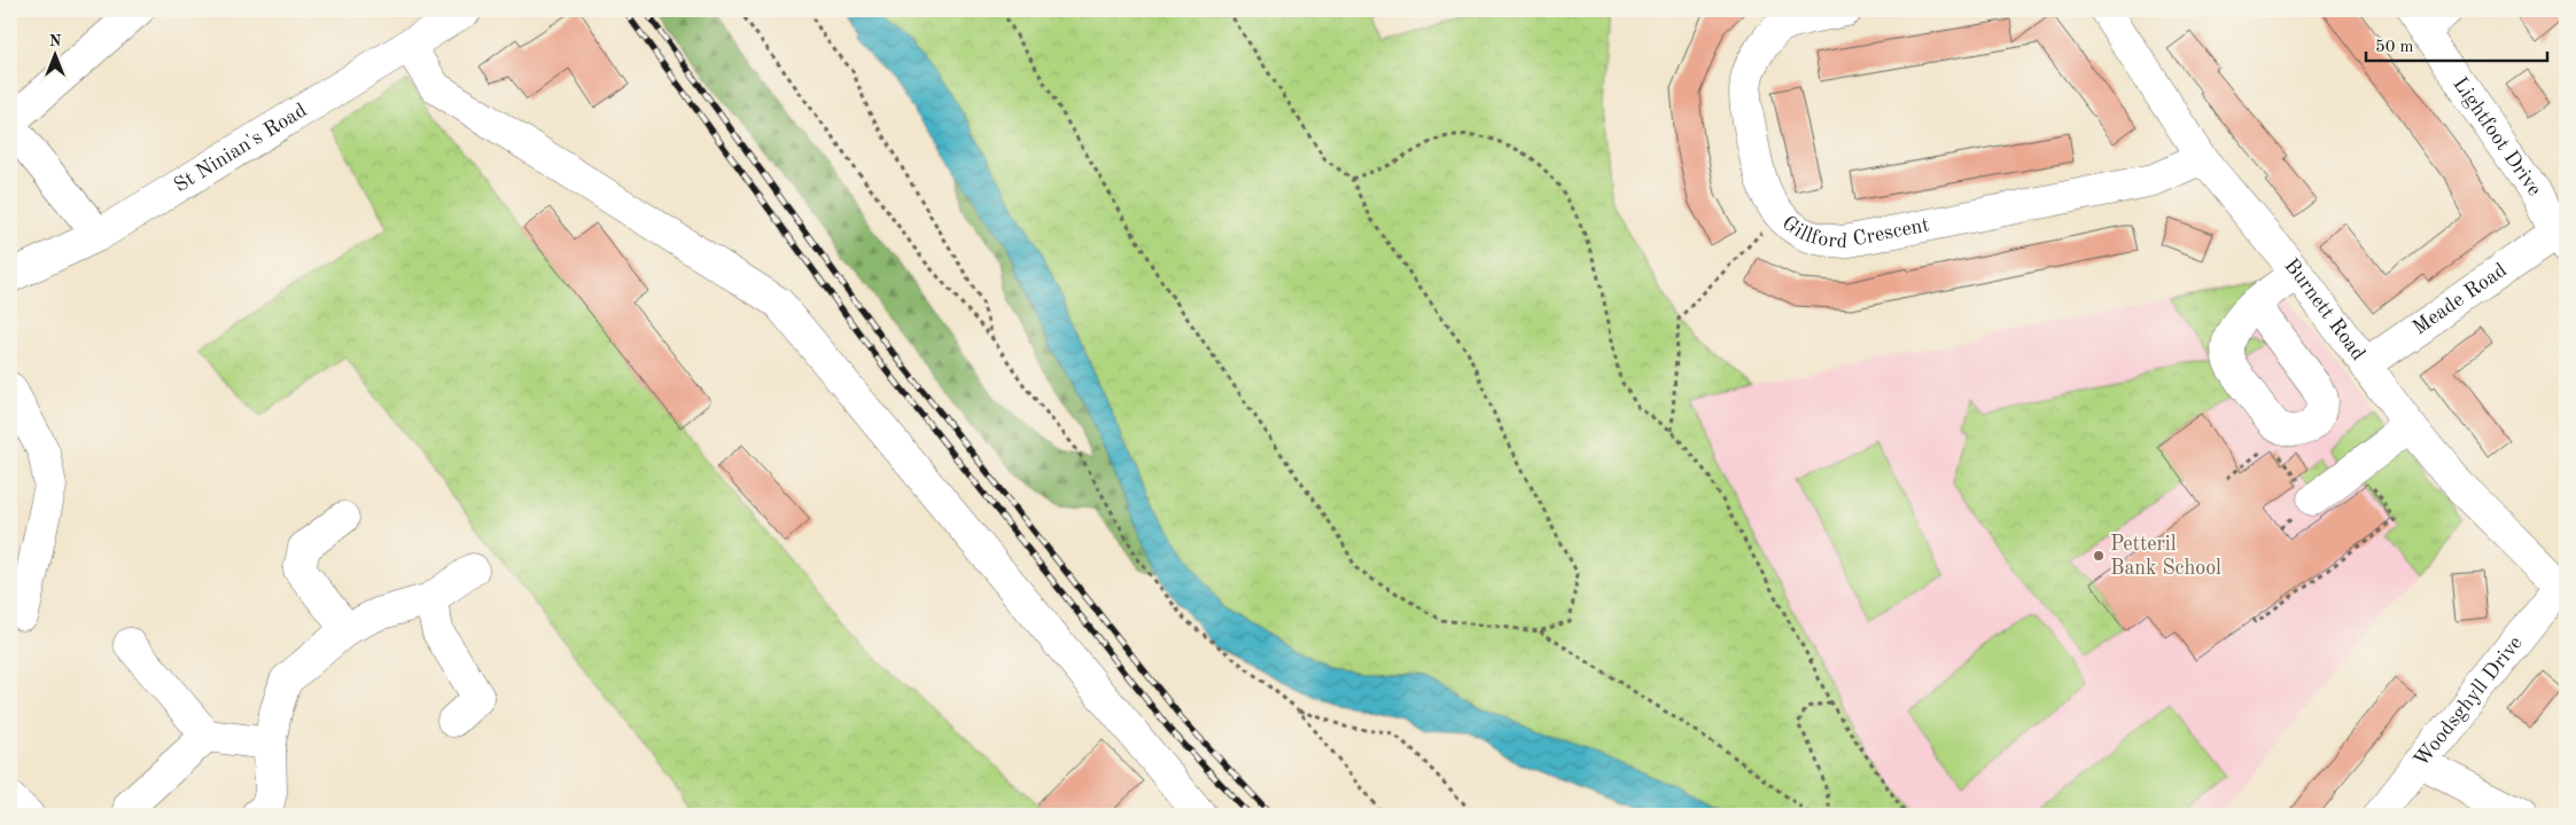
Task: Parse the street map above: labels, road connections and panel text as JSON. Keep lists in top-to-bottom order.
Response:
{
  "streets": {
    "street": [
      "Lightfoot Drive",
      "St Ninian's Road",
      "Gillford Crescent",
      "Meade Road",
      "Burnett Road",
      "Woodsghyll Drive"
    ]
  },
  "crossings": [
    ["Lightfoot Drive", "Meade Road"],
    ["Gillford Crescent", "Burnett Road"],
    ["Meade Road", "Burnett Road"],
    ["Burnett Road", "Woodsghyll Drive"]
  ],
  "places": ["Petteril Bank School"],
  "scale_bar": "50 m",
  "north": "top"
}
